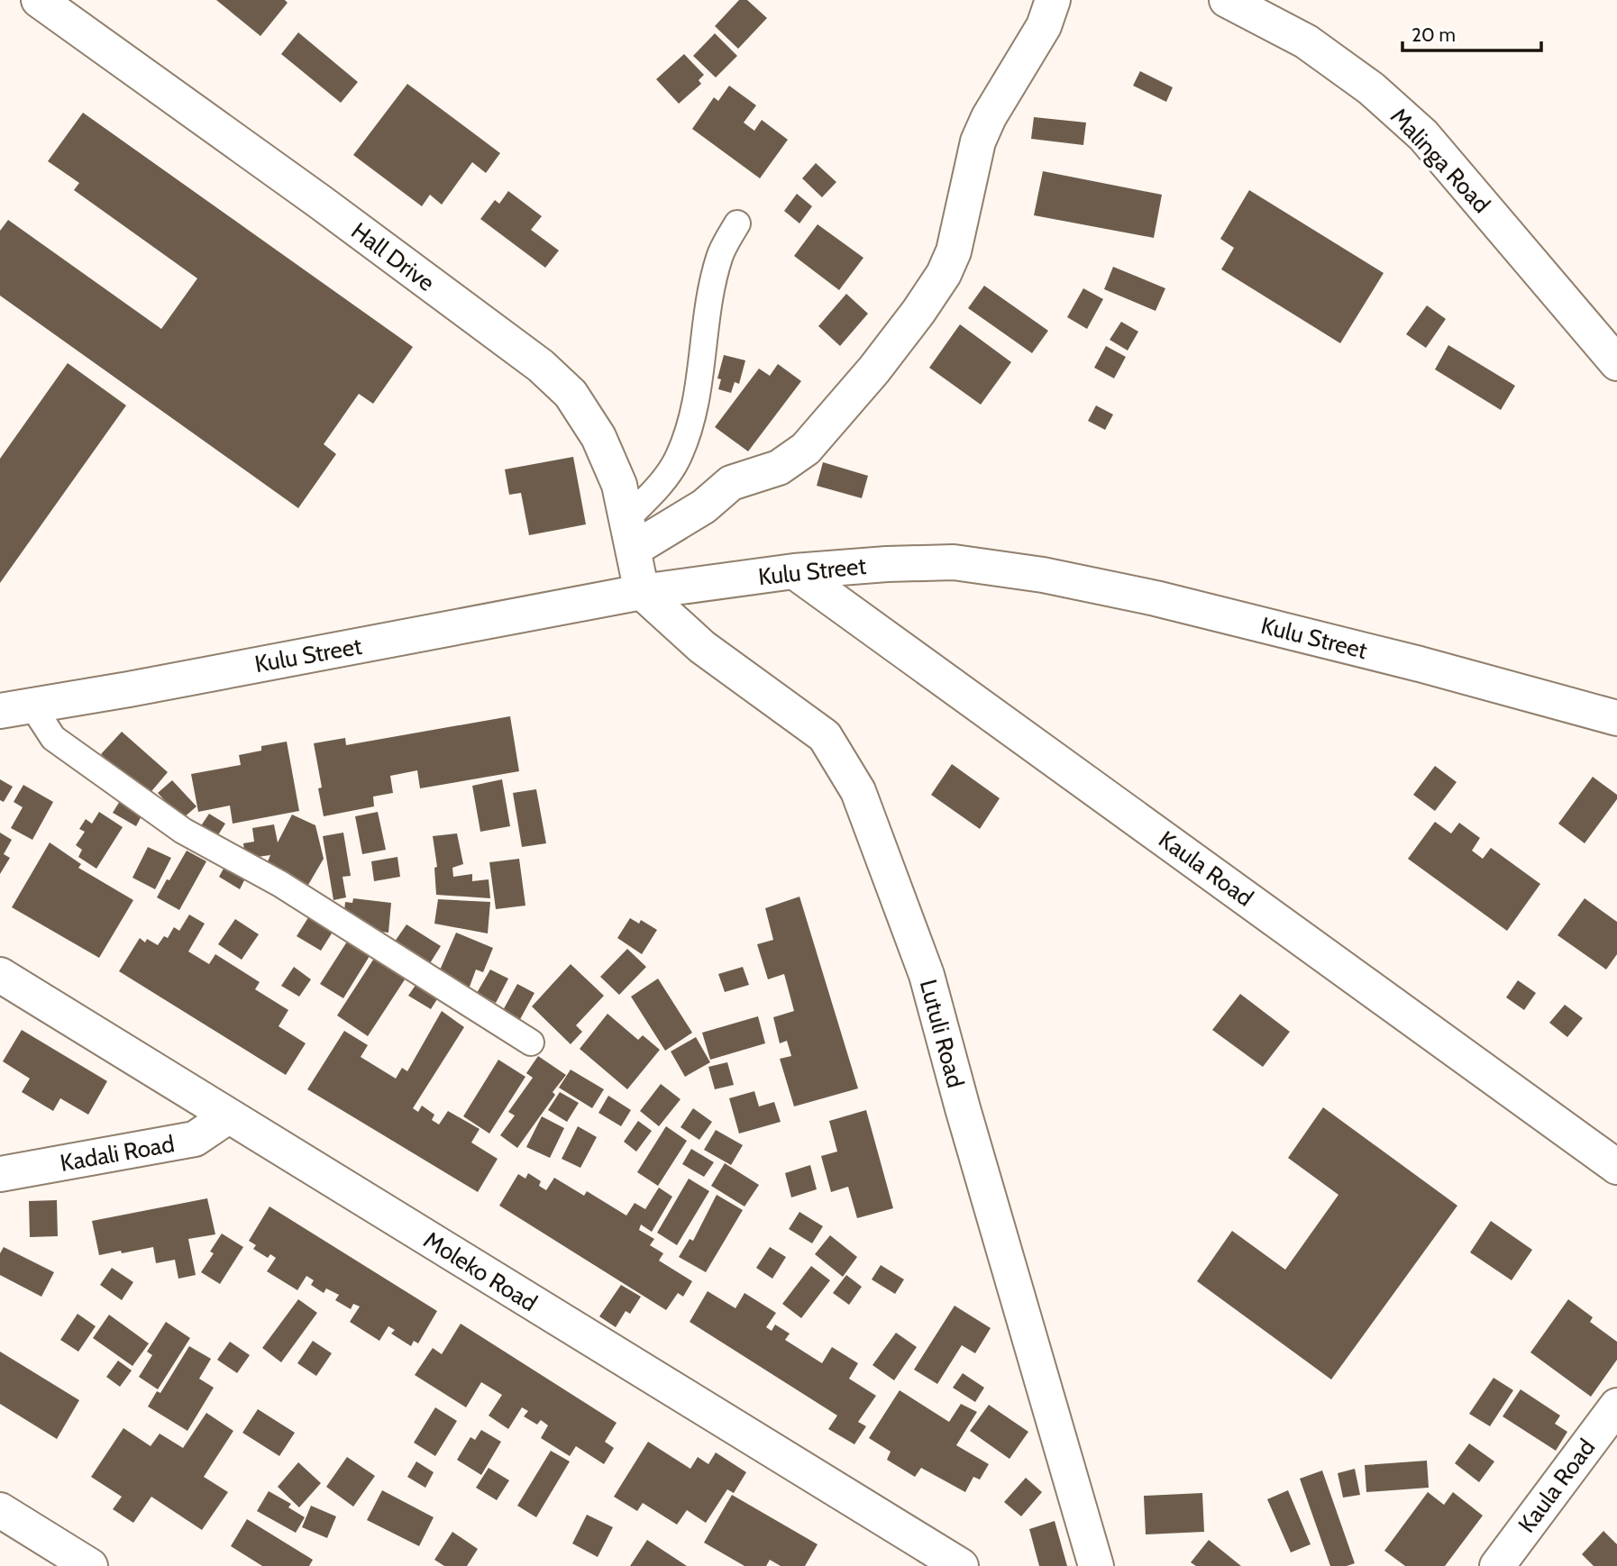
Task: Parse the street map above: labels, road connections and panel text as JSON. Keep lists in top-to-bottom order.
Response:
{
  "streets": {
    "street": [
      "Malinga Road",
      "Hall Drive",
      "Kulu Street",
      "Kaula Road",
      "Lutuli Road",
      "Kadali Road",
      "Moleko Road"
    ]
  },
  "crossings": [
    ["Hall Drive", "Kulu Street"],
    ["Hall Drive", "Lutuli Road"],
    ["Kulu Street", "Kaula Road"],
    ["Kulu Street", "Lutuli Road"],
    ["Kadali Road", "Moleko Road"]
  ],
  "scale_bar": "20 m"
}
